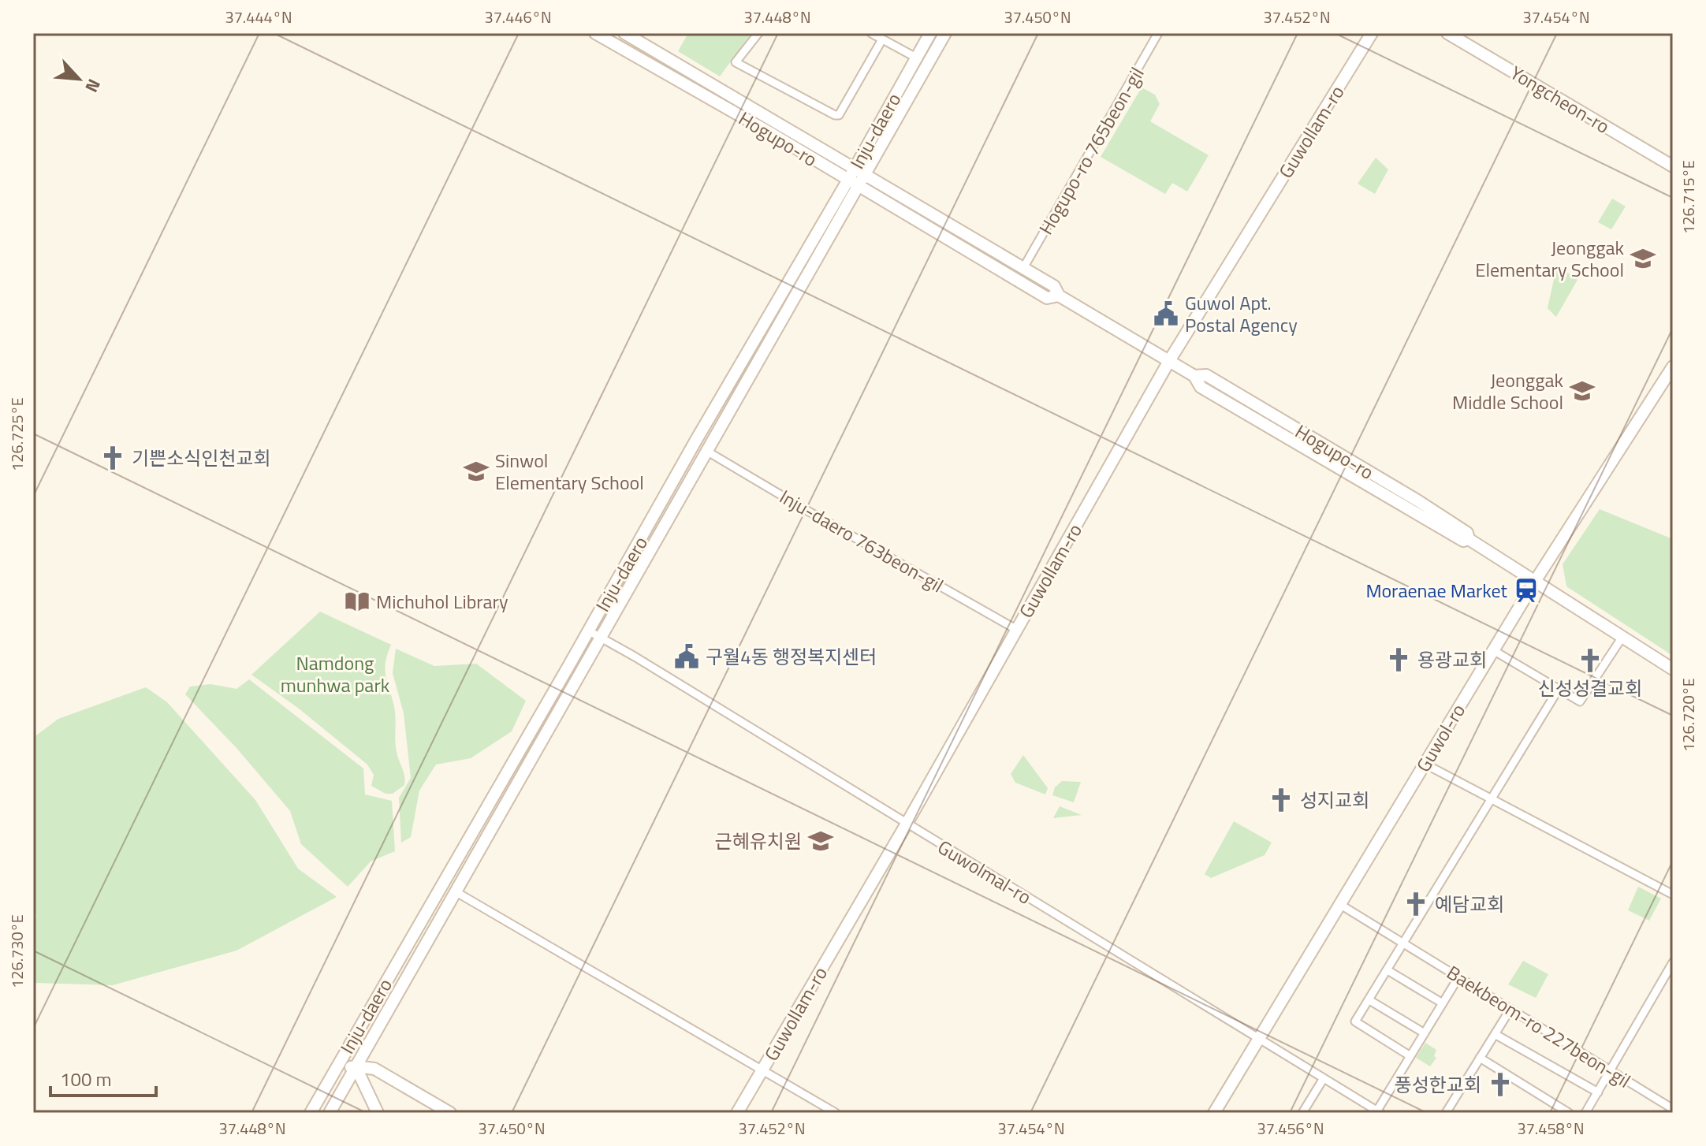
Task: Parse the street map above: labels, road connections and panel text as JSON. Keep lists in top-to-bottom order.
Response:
{
  "streets": {
    "main road": [
      "Yongcheon-ro",
      "Inju-daero",
      "Guwollam-ro",
      "Hogupo-ro",
      "Guwol-ro"
    ],
    "street": [
      "Hogupo-ro 765beon-gil",
      "Inju-daero 763beon-gil",
      "Guwolmal-ro",
      "Baekbeom-ro 227beon-gil"
    ]
  },
  "crossings": [
    ["Inju-daero", "Hogupo-ro"],
    ["Inju-daero", "Inju-daero 763beon-gil"],
    ["Inju-daero", "Guwolmal-ro"],
    ["Guwollam-ro", "Hogupo-ro"],
    ["Guwollam-ro", "Inju-daero 763beon-gil"],
    ["Guwollam-ro", "Guwolmal-ro"],
    ["Hogupo-ro", "Hogupo-ro 765beon-gil"],
    ["Hogupo-ro", "Guwol-ro"],
    ["Guwol-ro", "Guwolmal-ro"],
    ["Guwol-ro", "Baekbeom-ro 227beon-gil"]
  ],
  "parks": ["Namdong munhwa park"],
  "places": {
    "school or university": [
      "Jeonggak Elementary School",
      "Jeonggak Middle School",
      "Sinwol Elementary School",
      "근혜유치원"
    ],
    "public building": ["Guwol Apt. Postal Agency", "구월4동 행정복지센터"],
    "church": [
      "기쁜소식인천교회",
      "용광교회",
      "신성성결교회",
      "성지교회",
      "예담교회",
      "풍성한교회"
    ],
    "station": ["Moraenae Market"],
    "library": ["Michuhol Library"]
  },
  "scale_bar": "100 m",
  "north": "bottom right",
  "coordinates": [
    "37.444°N",
    "37.446°N",
    "37.448°N",
    "37.450°N",
    "37.452°N",
    "37.454°N",
    "126.715°E",
    "126.725°E",
    "126.720°E",
    "126.730°E",
    "37.456°N",
    "37.458°N"
  ]
}
